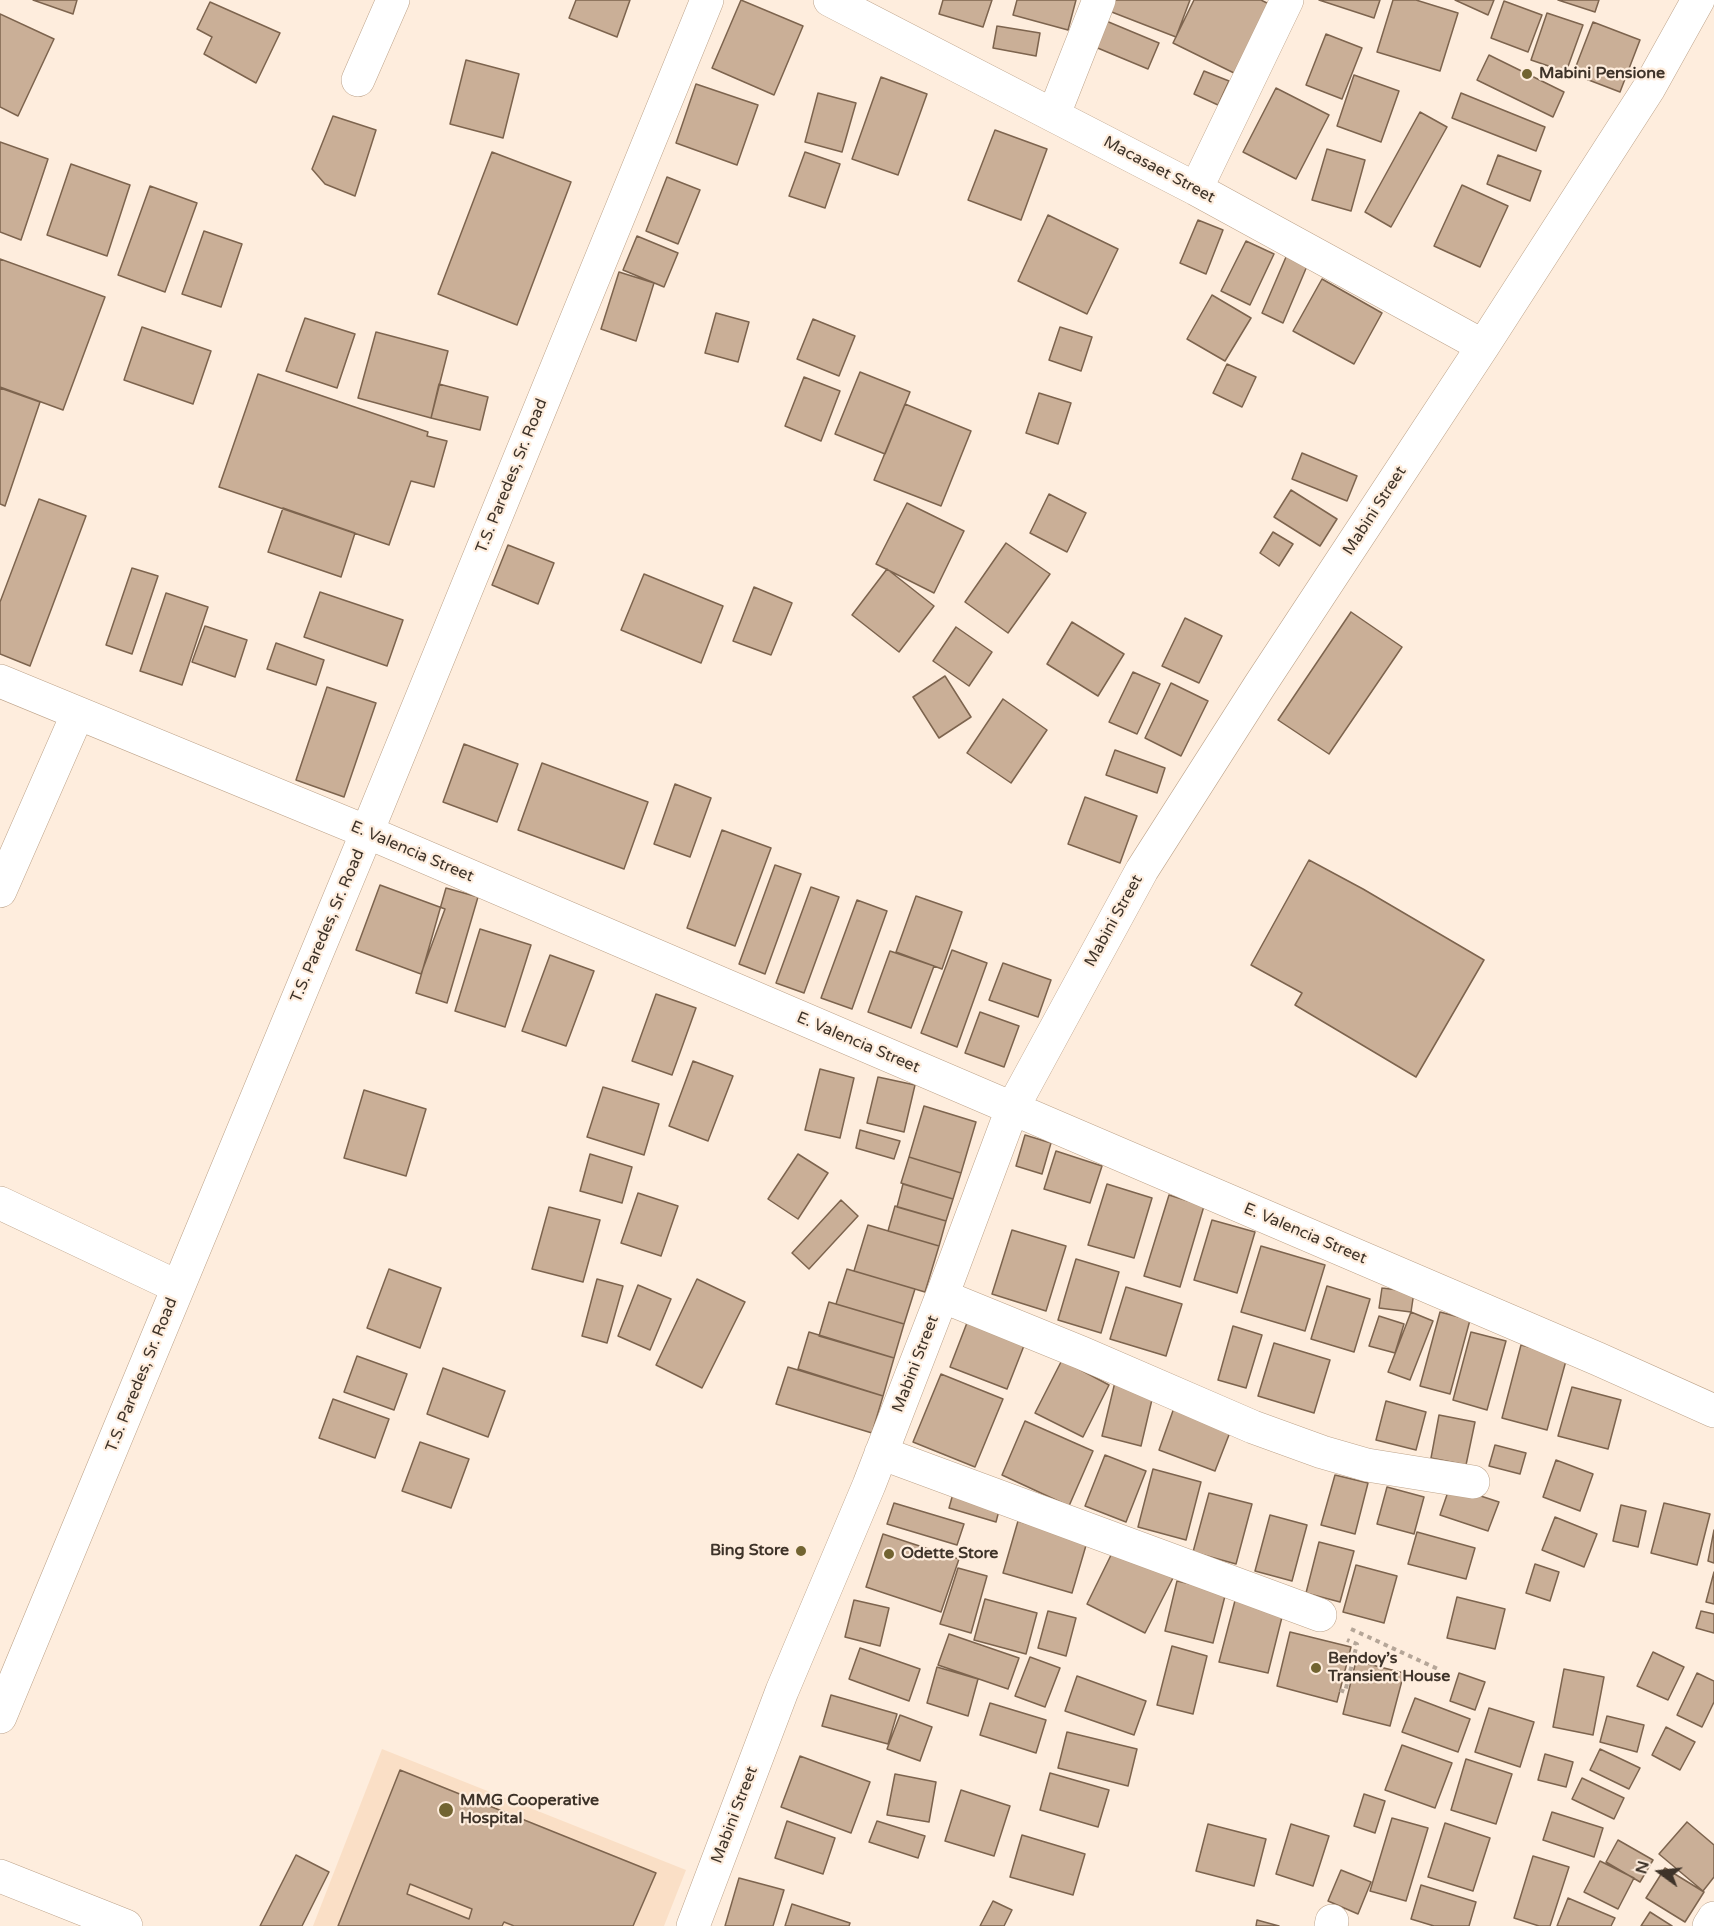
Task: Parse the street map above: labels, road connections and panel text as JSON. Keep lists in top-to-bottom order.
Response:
{
  "streets": {
    "street": [
      "Macasaet Street",
      "T.S. Paredes, Sr. Road",
      "Mabini Street",
      "E. Valencia Street"
    ]
  },
  "crossings": [
    ["Macasaet Street", "Mabini Street"],
    ["T.S. Paredes, Sr. Road", "E. Valencia Street"],
    ["Mabini Street", "E. Valencia Street"]
  ],
  "places": [
    "Mabini Pensione",
    "Bing Store",
    "Odette Store",
    "Bendoy’s Transient House",
    "MMG Cooperative Hospital"
  ],
  "north": "left"
}
